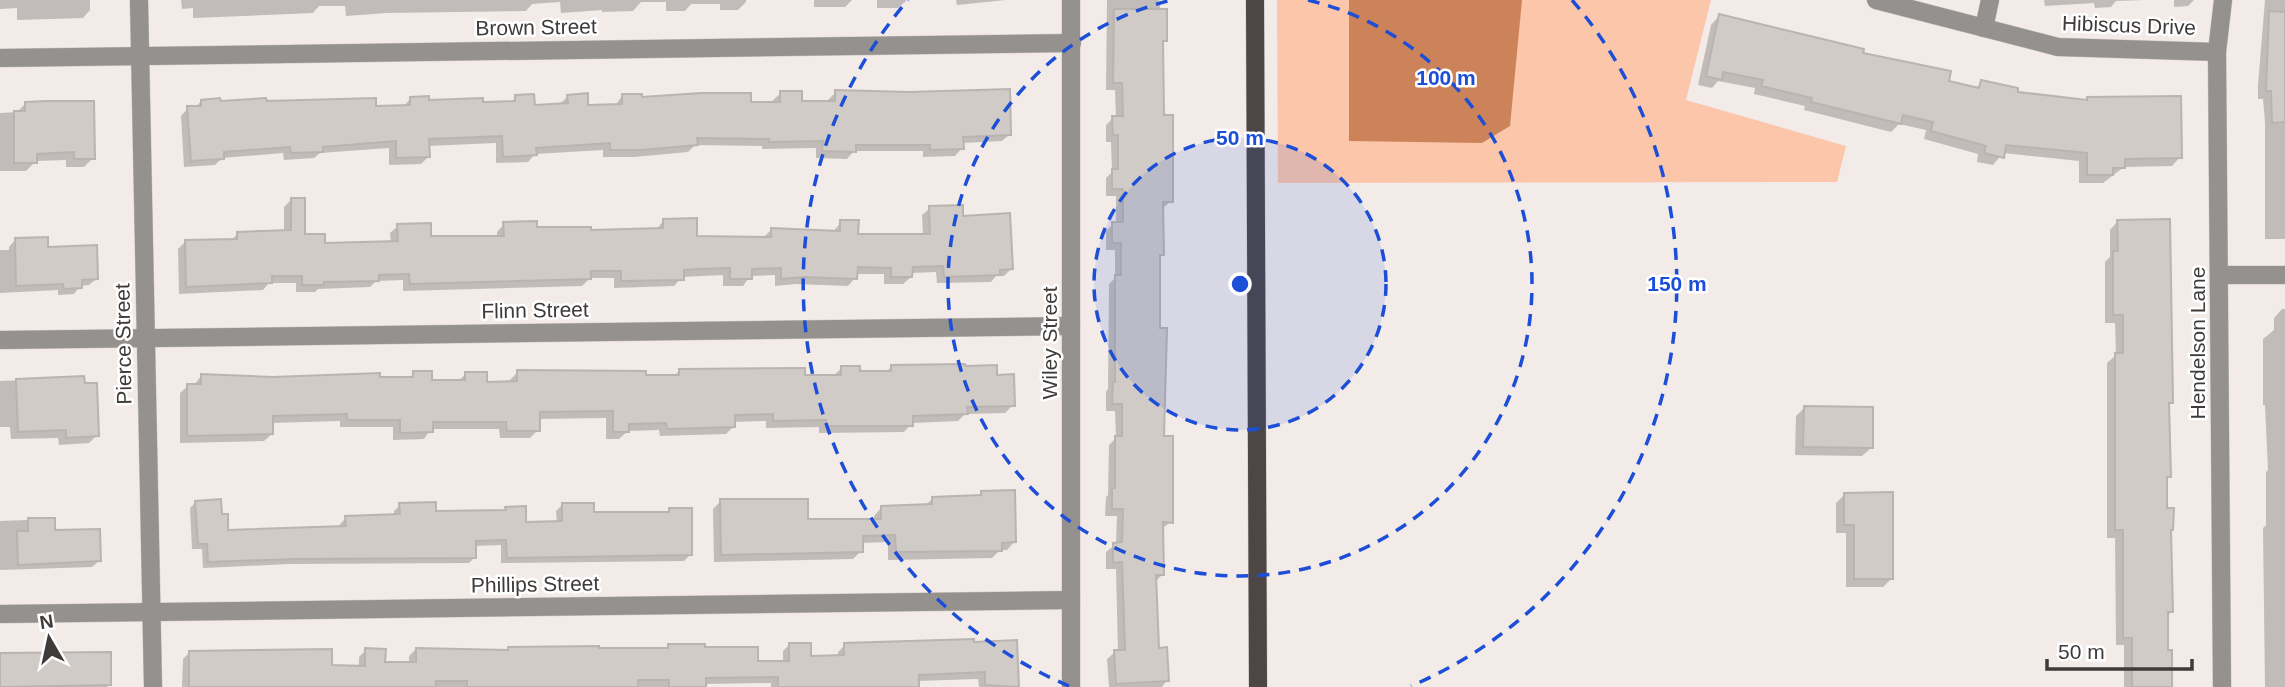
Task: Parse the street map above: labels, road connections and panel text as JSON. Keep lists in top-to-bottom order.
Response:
{
  "streets": {
    "street": [
      "Hibiscus Drive",
      "Brown Street",
      "Flinn Street",
      "Wiley Street",
      "Hendelson Lane",
      "Pierce Street",
      "Phillips Street"
    ]
  },
  "crossings": [
    ["Hibiscus Drive", "Hendelson Lane"],
    ["Brown Street", "Wiley Street"],
    ["Brown Street", "Pierce Street"],
    ["Flinn Street", "Wiley Street"],
    ["Flinn Street", "Pierce Street"],
    ["Wiley Street", "Phillips Street"],
    ["Pierce Street", "Phillips Street"]
  ],
  "scale_bar": "50 m",
  "north": "top",
  "rings": ["100 m", "50 m", "150 m"]
}
